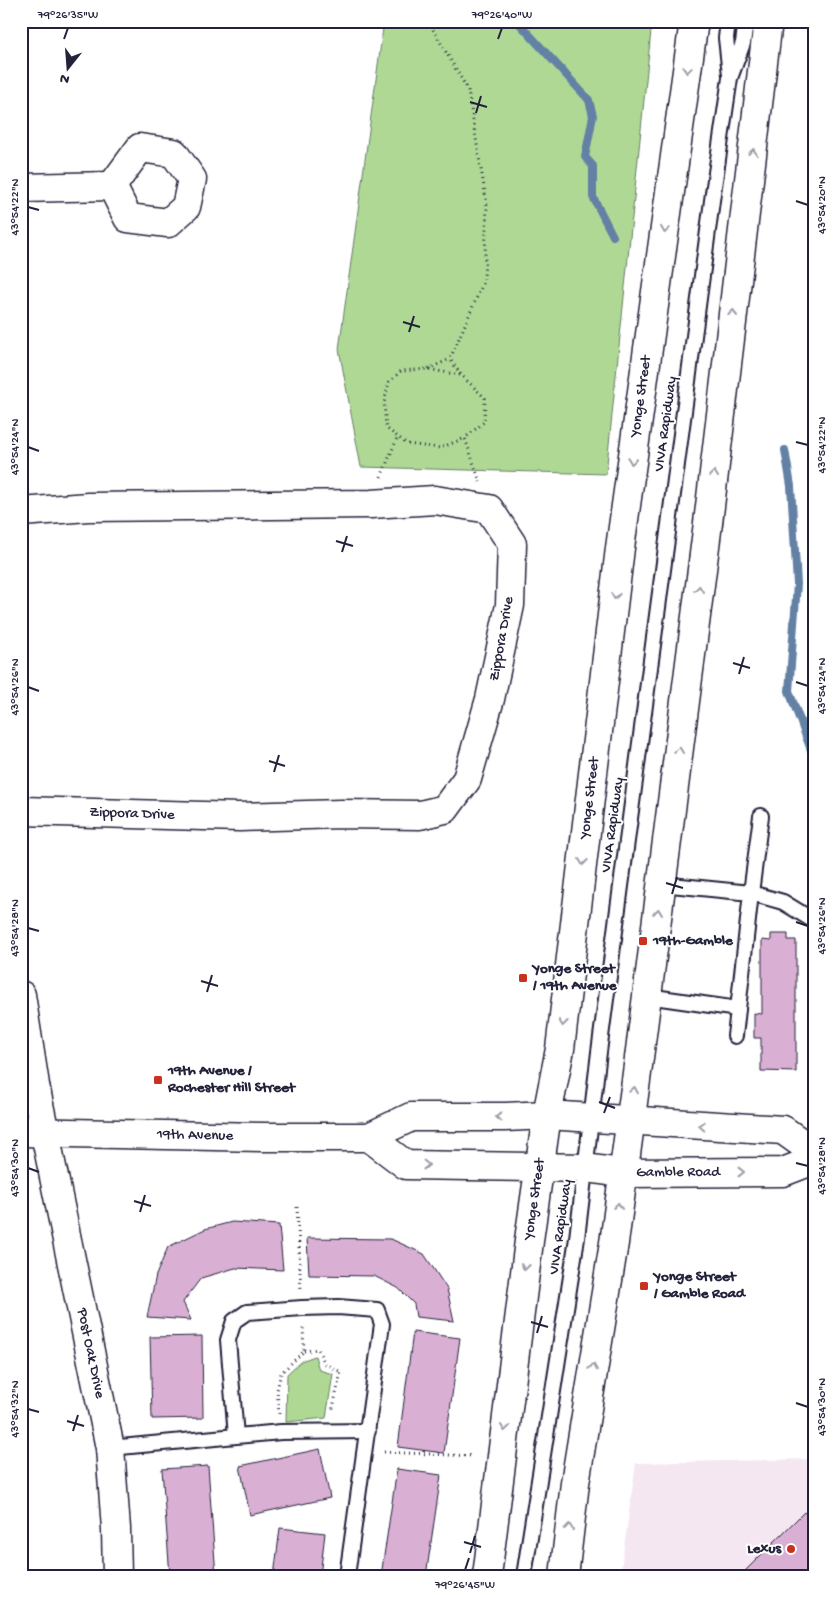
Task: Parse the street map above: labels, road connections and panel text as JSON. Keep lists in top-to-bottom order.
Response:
{
  "streets": {
    "main road": [
      "Yonge Street",
      "Zippora Drive",
      "19th Avenue",
      "Gamble Road",
      "Post Oak Drive"
    ],
    "lane": ["VIVA Rapidway"]
  },
  "crossings": [
    ["Yonge Street", "19th Avenue"],
    ["Yonge Street", "Gamble Road"],
    ["VIVA Rapidway", "19th Avenue"],
    ["VIVA Rapidway", "Gamble Road"],
    ["19th Avenue", "Post Oak Drive"]
  ],
  "places": {
    "transit": [
      "19th-Gamble",
      "Yonge Street / 19th Avenue",
      "19th Avenue / Rochester Hill Street",
      "Yonge Street / Gamble Road"
    ],
    "other": ["Lexus"]
  },
  "north": "bottom",
  "coordinates": [
    "79°26'35\"W",
    "79°26'40\"W",
    "43°54'20\"N",
    "43°54'22\"N",
    "43°54'24\"N",
    "43°54'26\"N",
    "43°54'28\"N",
    "43°54'30\"N",
    "43°54'32\"N",
    "79°26'45\"W"
  ]
}
